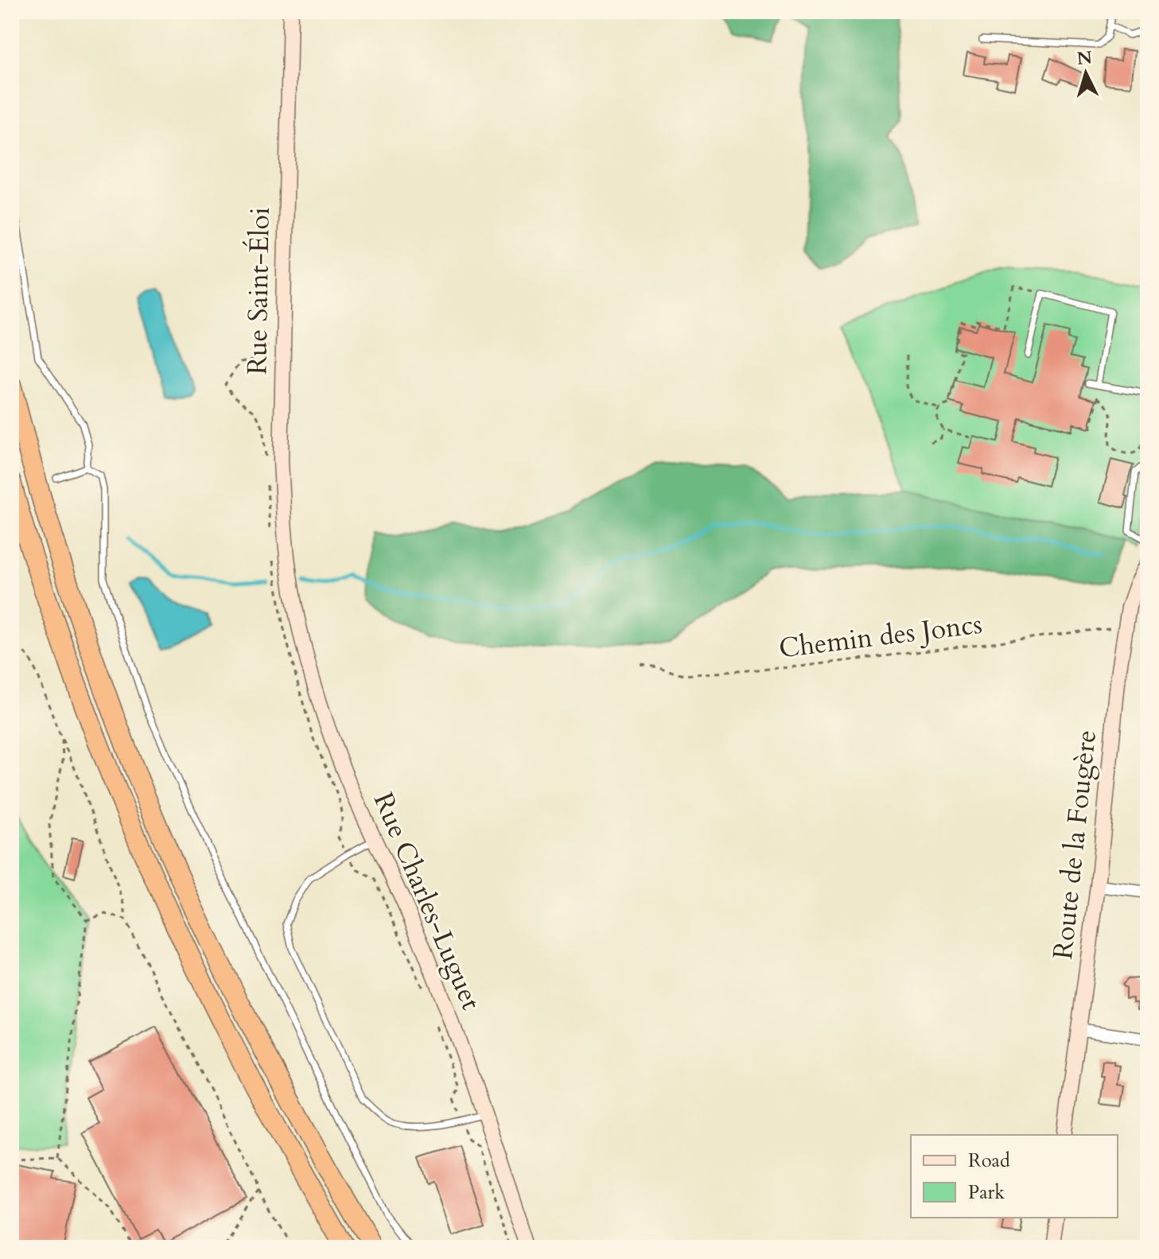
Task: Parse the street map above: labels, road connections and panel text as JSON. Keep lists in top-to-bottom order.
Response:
{
  "streets": {
    "main road": ["Rue Saint-Éloi", "Route de la Fougère", "Rue Charles-Luguet"],
    "path": ["Chemin des Joncs"]
  },
  "crossings": [
    ["Rue Saint-Éloi", "Rue Charles-Luguet"],
    ["Chemin des Joncs", "Route de la Fougère"]
  ],
  "legend": ["Road", "Park"],
  "north": "top"
}
